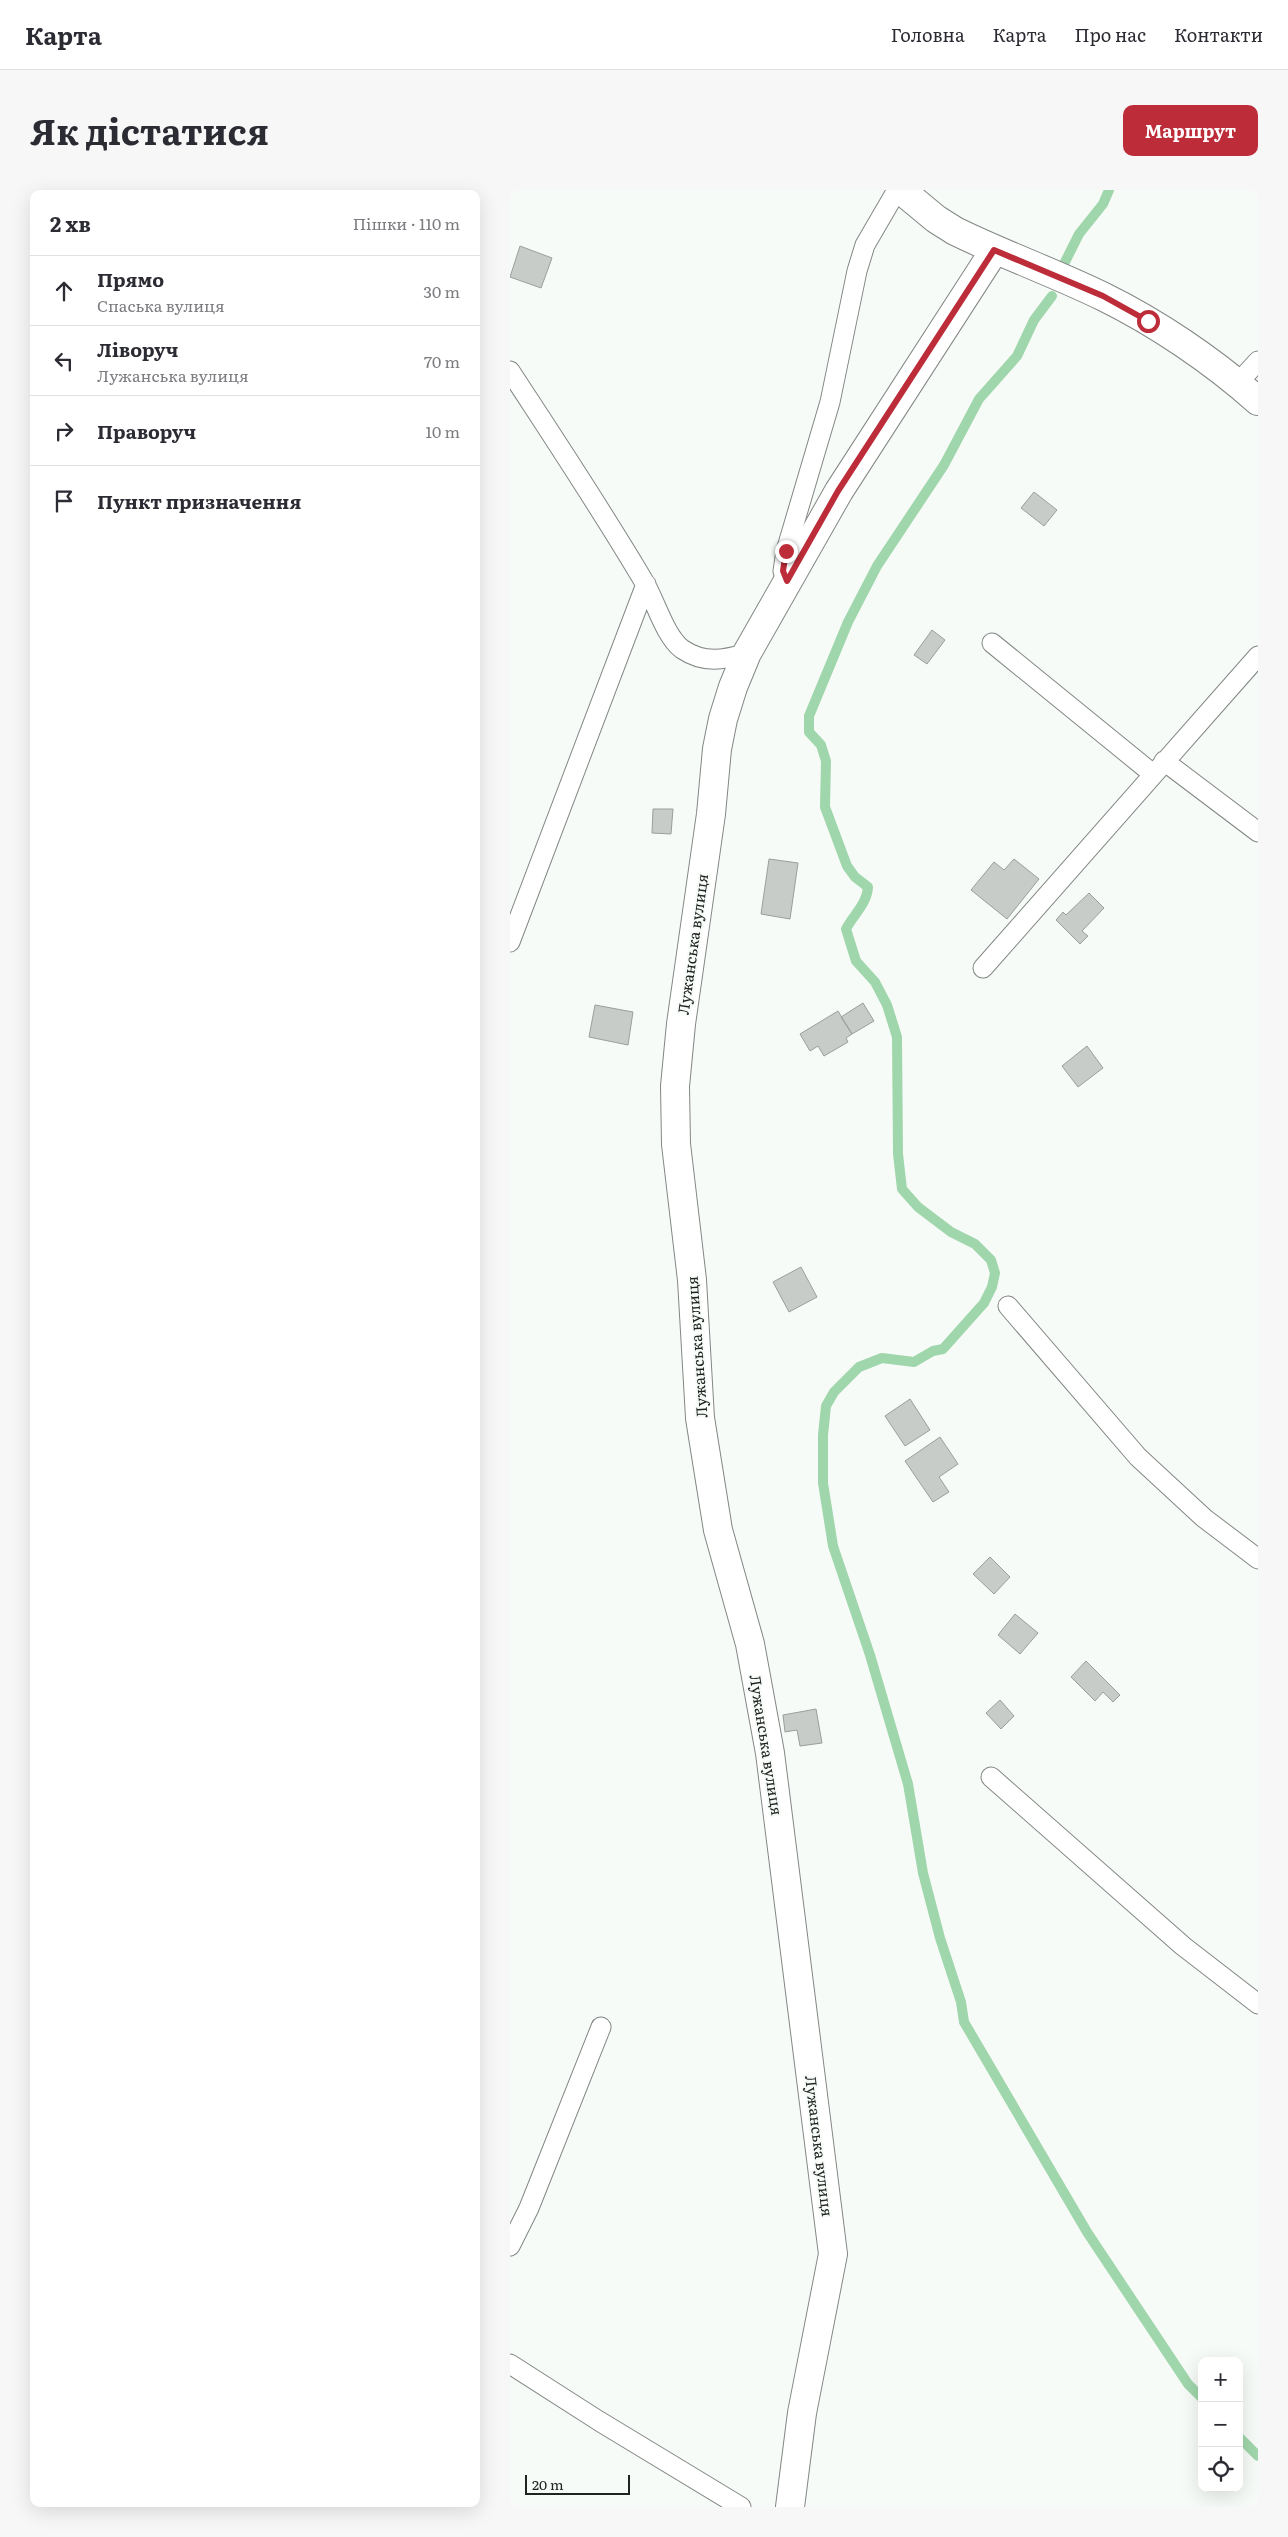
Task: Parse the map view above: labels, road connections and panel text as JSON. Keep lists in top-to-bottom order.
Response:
{
  "streets": {
    "street": ["Лужанська вулиця"]
  },
  "scale_bar": "20 m",
  "page": {
    "header": "Карта",
    "nav": [
      "Головна",
      "Карта",
      "Про нас",
      "Контакти"
    ],
    "title": "Як дістатися",
    "buttons": "Маршрут",
    "heading": ["2 хв", "Пішки · 110 m"],
    "list": [
      ["Прямо", "Спаська вулиця", "30 m"],
      ["Ліворуч", "Лужанська вулиця", "70 m"],
      ["Праворуч", "10 m"],
      "Пункт призначення"
    ],
    "map_buttons": ["+", "−"],
    "scale": "20 m"
  }
}
